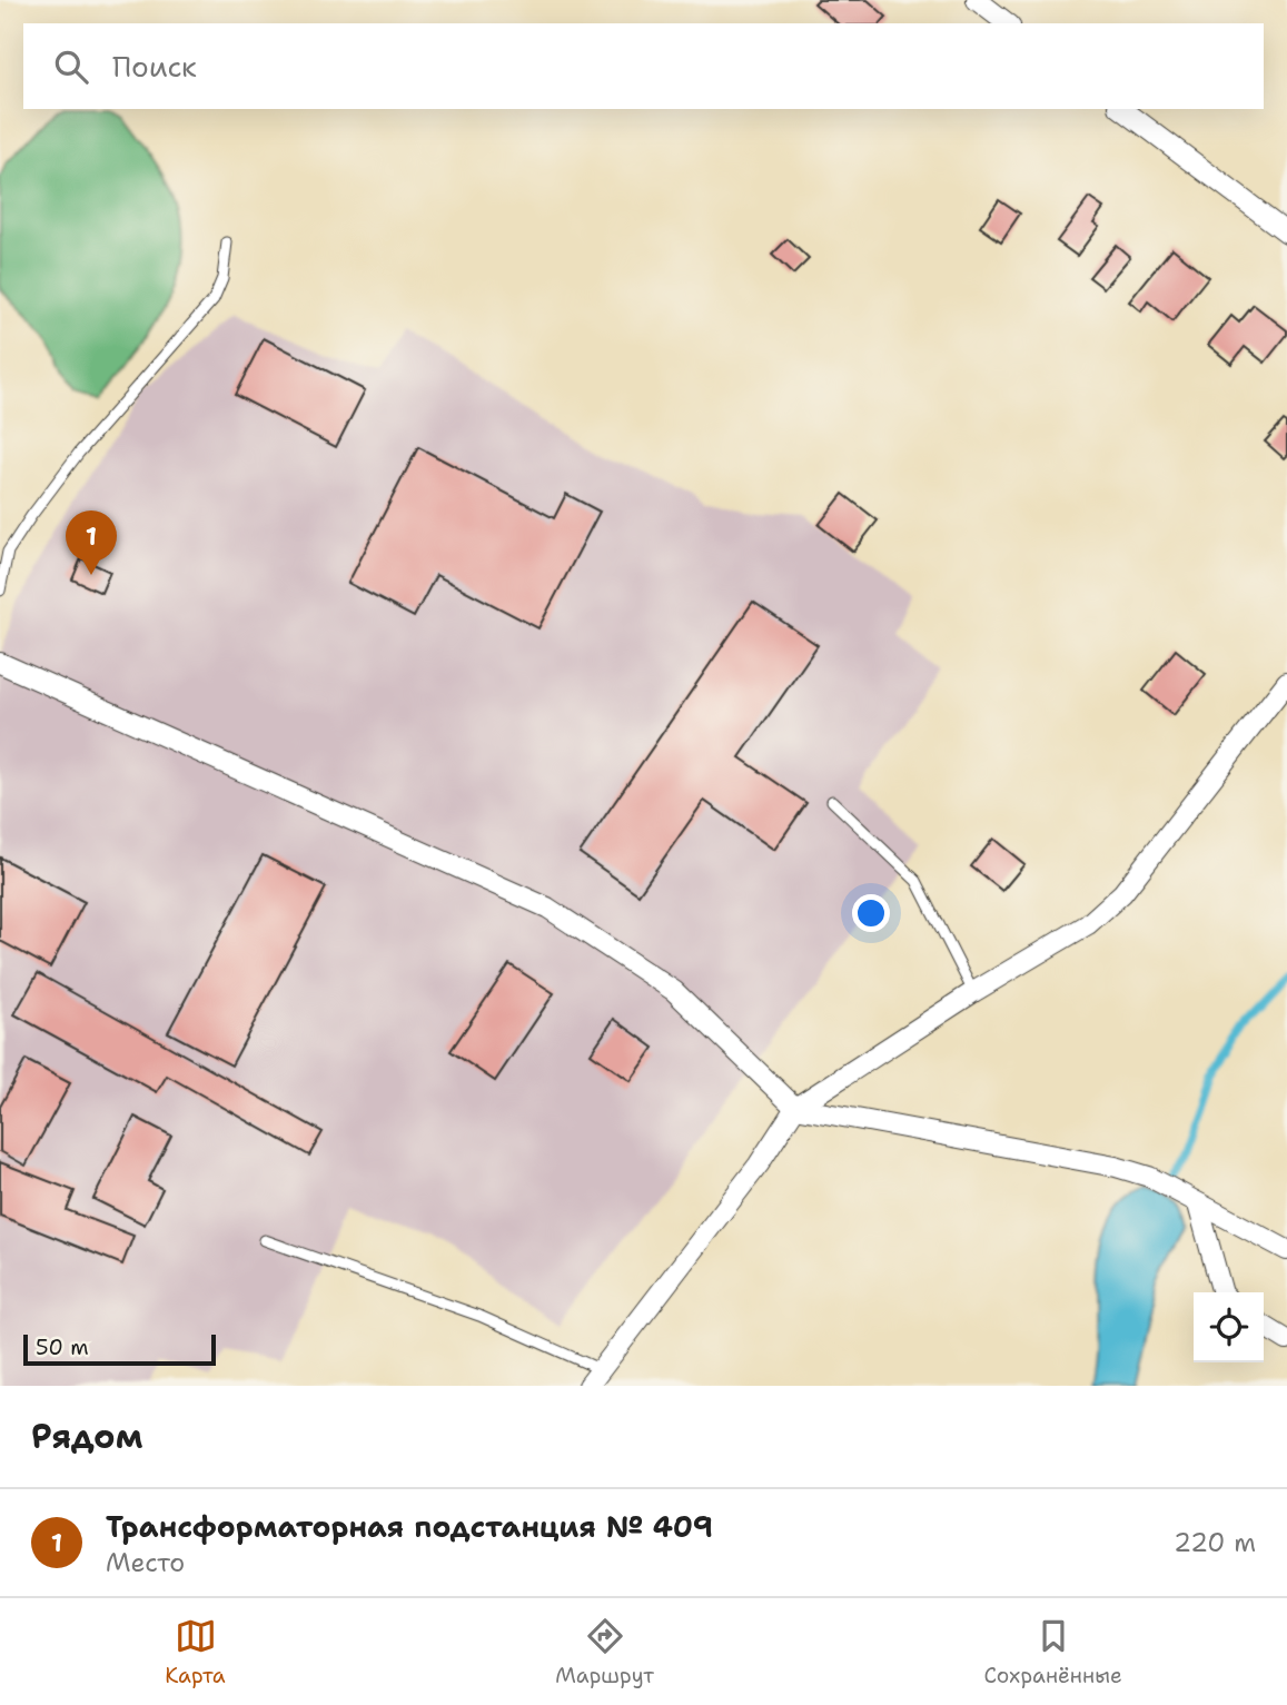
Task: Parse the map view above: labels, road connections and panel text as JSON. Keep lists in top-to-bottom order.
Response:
{
  "scale_bar": "50 m",
  "page": {
    "search": "Поиск",
    "pins": "1",
    "scale": "50 m",
    "heading": "Рядом",
    "list": [
      {
        "mark": "1",
        "name": "Трансформаторная подстанция № 409",
        "note": "Место",
        "value": "220 m"
      }
    ],
    "nav": ["Карта", "Маршрут", "Сохранённые"]
  }
}
